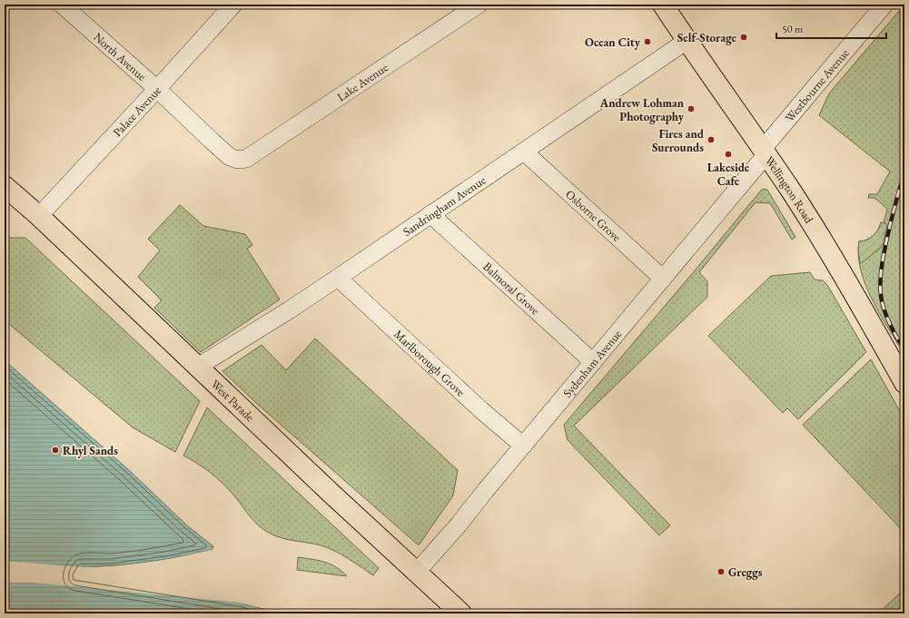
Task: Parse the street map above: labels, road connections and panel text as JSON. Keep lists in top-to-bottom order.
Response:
{
  "streets": {
    "main road": ["Wellington Road", "West Parade"],
    "street": [
      "North Avenue",
      "Lake Avenue",
      "Westbourne Avenue",
      "Palace Avenue",
      "Sandringham Avenue",
      "Osborne Grove",
      "Balmoral Grove",
      "Marlborough Grove",
      "Sydenham Avenue"
    ]
  },
  "crossings": [
    ["North Avenue", "Lake Avenue"],
    ["North Avenue", "Palace Avenue"],
    ["Westbourne Avenue", "Wellington Road"],
    ["Westbourne Avenue", "Sydenham Avenue"],
    ["Palace Avenue", "West Parade"],
    ["Wellington Road", "Sandringham Avenue"],
    ["Wellington Road", "Sydenham Avenue"],
    ["Sandringham Avenue", "Osborne Grove"],
    ["Sandringham Avenue", "Balmoral Grove"],
    ["Sandringham Avenue", "Marlborough Grove"],
    ["Sandringham Avenue", "West Parade"],
    ["Osborne Grove", "Sydenham Avenue"],
    ["Balmoral Grove", "Sydenham Avenue"],
    ["Marlborough Grove", "Sydenham Avenue"],
    ["Sydenham Avenue", "West Parade"]
  ],
  "places": [
    "Self-Storage",
    "Ocean City",
    "Andrew Lohman Photography",
    "Fires and Surrounds",
    "Lakeside Cafe",
    "Rhyl Sands",
    "Greggs"
  ],
  "scale_bar": "50 m"
}
